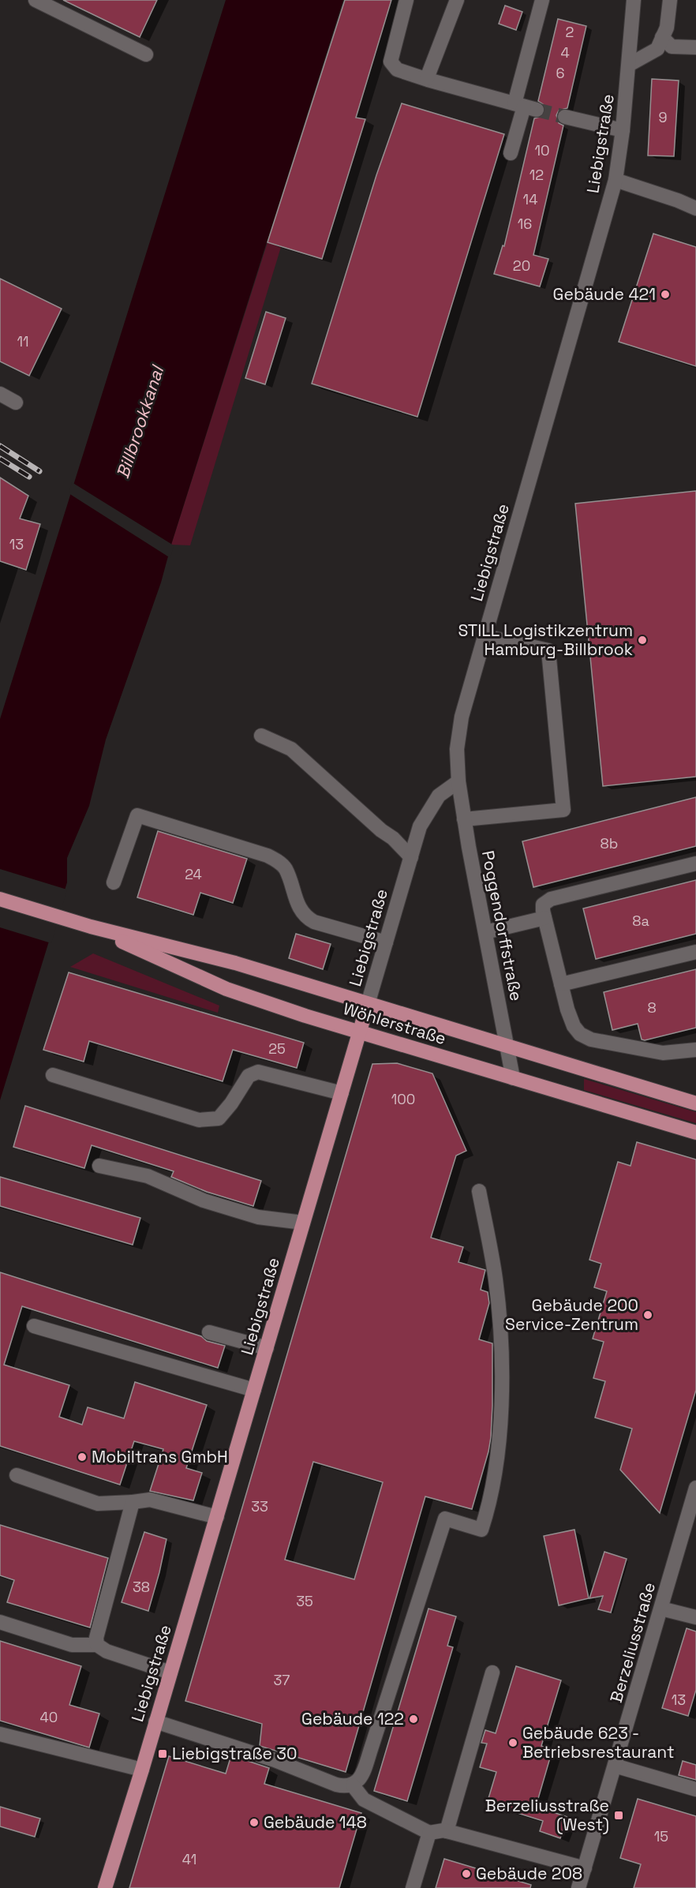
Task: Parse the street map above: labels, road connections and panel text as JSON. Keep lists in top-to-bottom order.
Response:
{
  "streets": {
    "main road": ["Liebigstraße", "Wöhlerstraße"],
    "street": ["Poggendorffstraße", "Berzeliusstraße"]
  },
  "crossings": [
    ["Liebigstraße", "Poggendorffstraße"],
    ["Liebigstraße", "Wöhlerstraße"],
    ["Poggendorffstraße", "Wöhlerstraße"]
  ],
  "water": ["Billbrookkanal"],
  "places": {
    "other": [
      "Gebäude 421",
      "STILL Logistikzentrum Hamburg-Billbrook",
      "Gebäude 200 Service-Zentrum",
      "Mobiltrans GmbH",
      "Gebäude 122",
      "Gebäude 623 - Betriebsrestaurant",
      "Gebäude 148",
      "Gebäude 208"
    ],
    "transit": ["Liebigstraße 30", "Berzeliusstraße (West)"]
  },
  "house_numbers": [
    "2",
    "4",
    "6",
    "9",
    "10",
    "12",
    "14",
    "16",
    "20",
    "11",
    "13",
    "8b",
    "24",
    "8a",
    "8",
    "25",
    "100",
    "33",
    "38",
    "35",
    "37",
    "13",
    "40",
    "15",
    "41"
  ]
}
